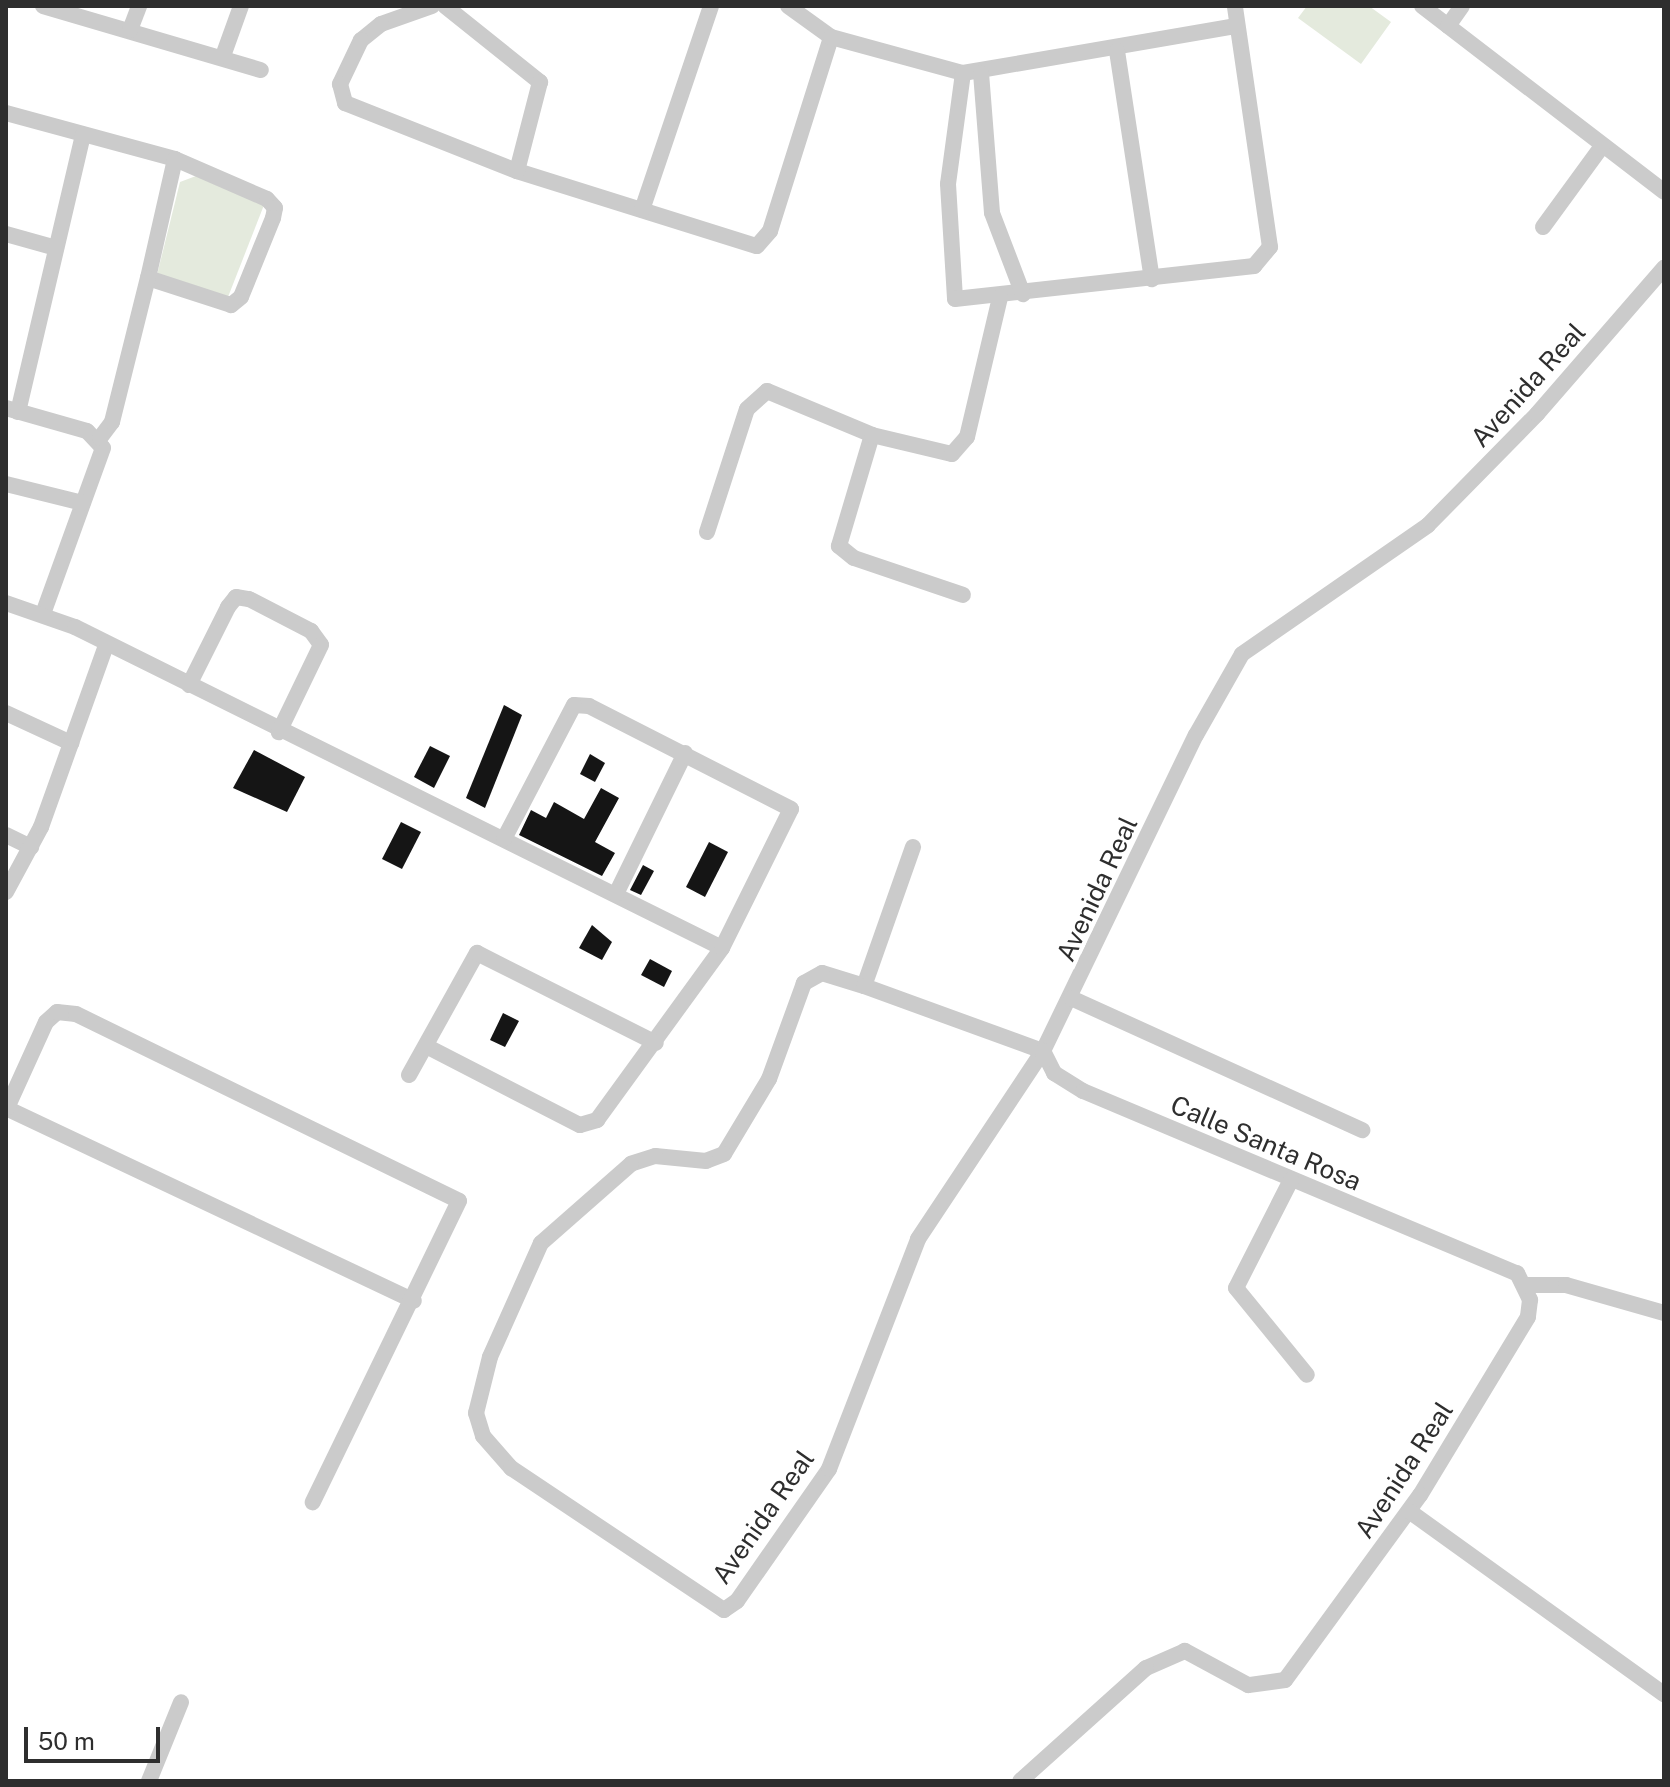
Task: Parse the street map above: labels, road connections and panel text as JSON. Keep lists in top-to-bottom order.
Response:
{
  "streets": {
    "street": ["Avenida Real", "Calle Santa Rosa"]
  },
  "crossings": [
    ["Avenida Real", "Calle Santa Rosa"]
  ],
  "scale_bar": "50 m"
}
